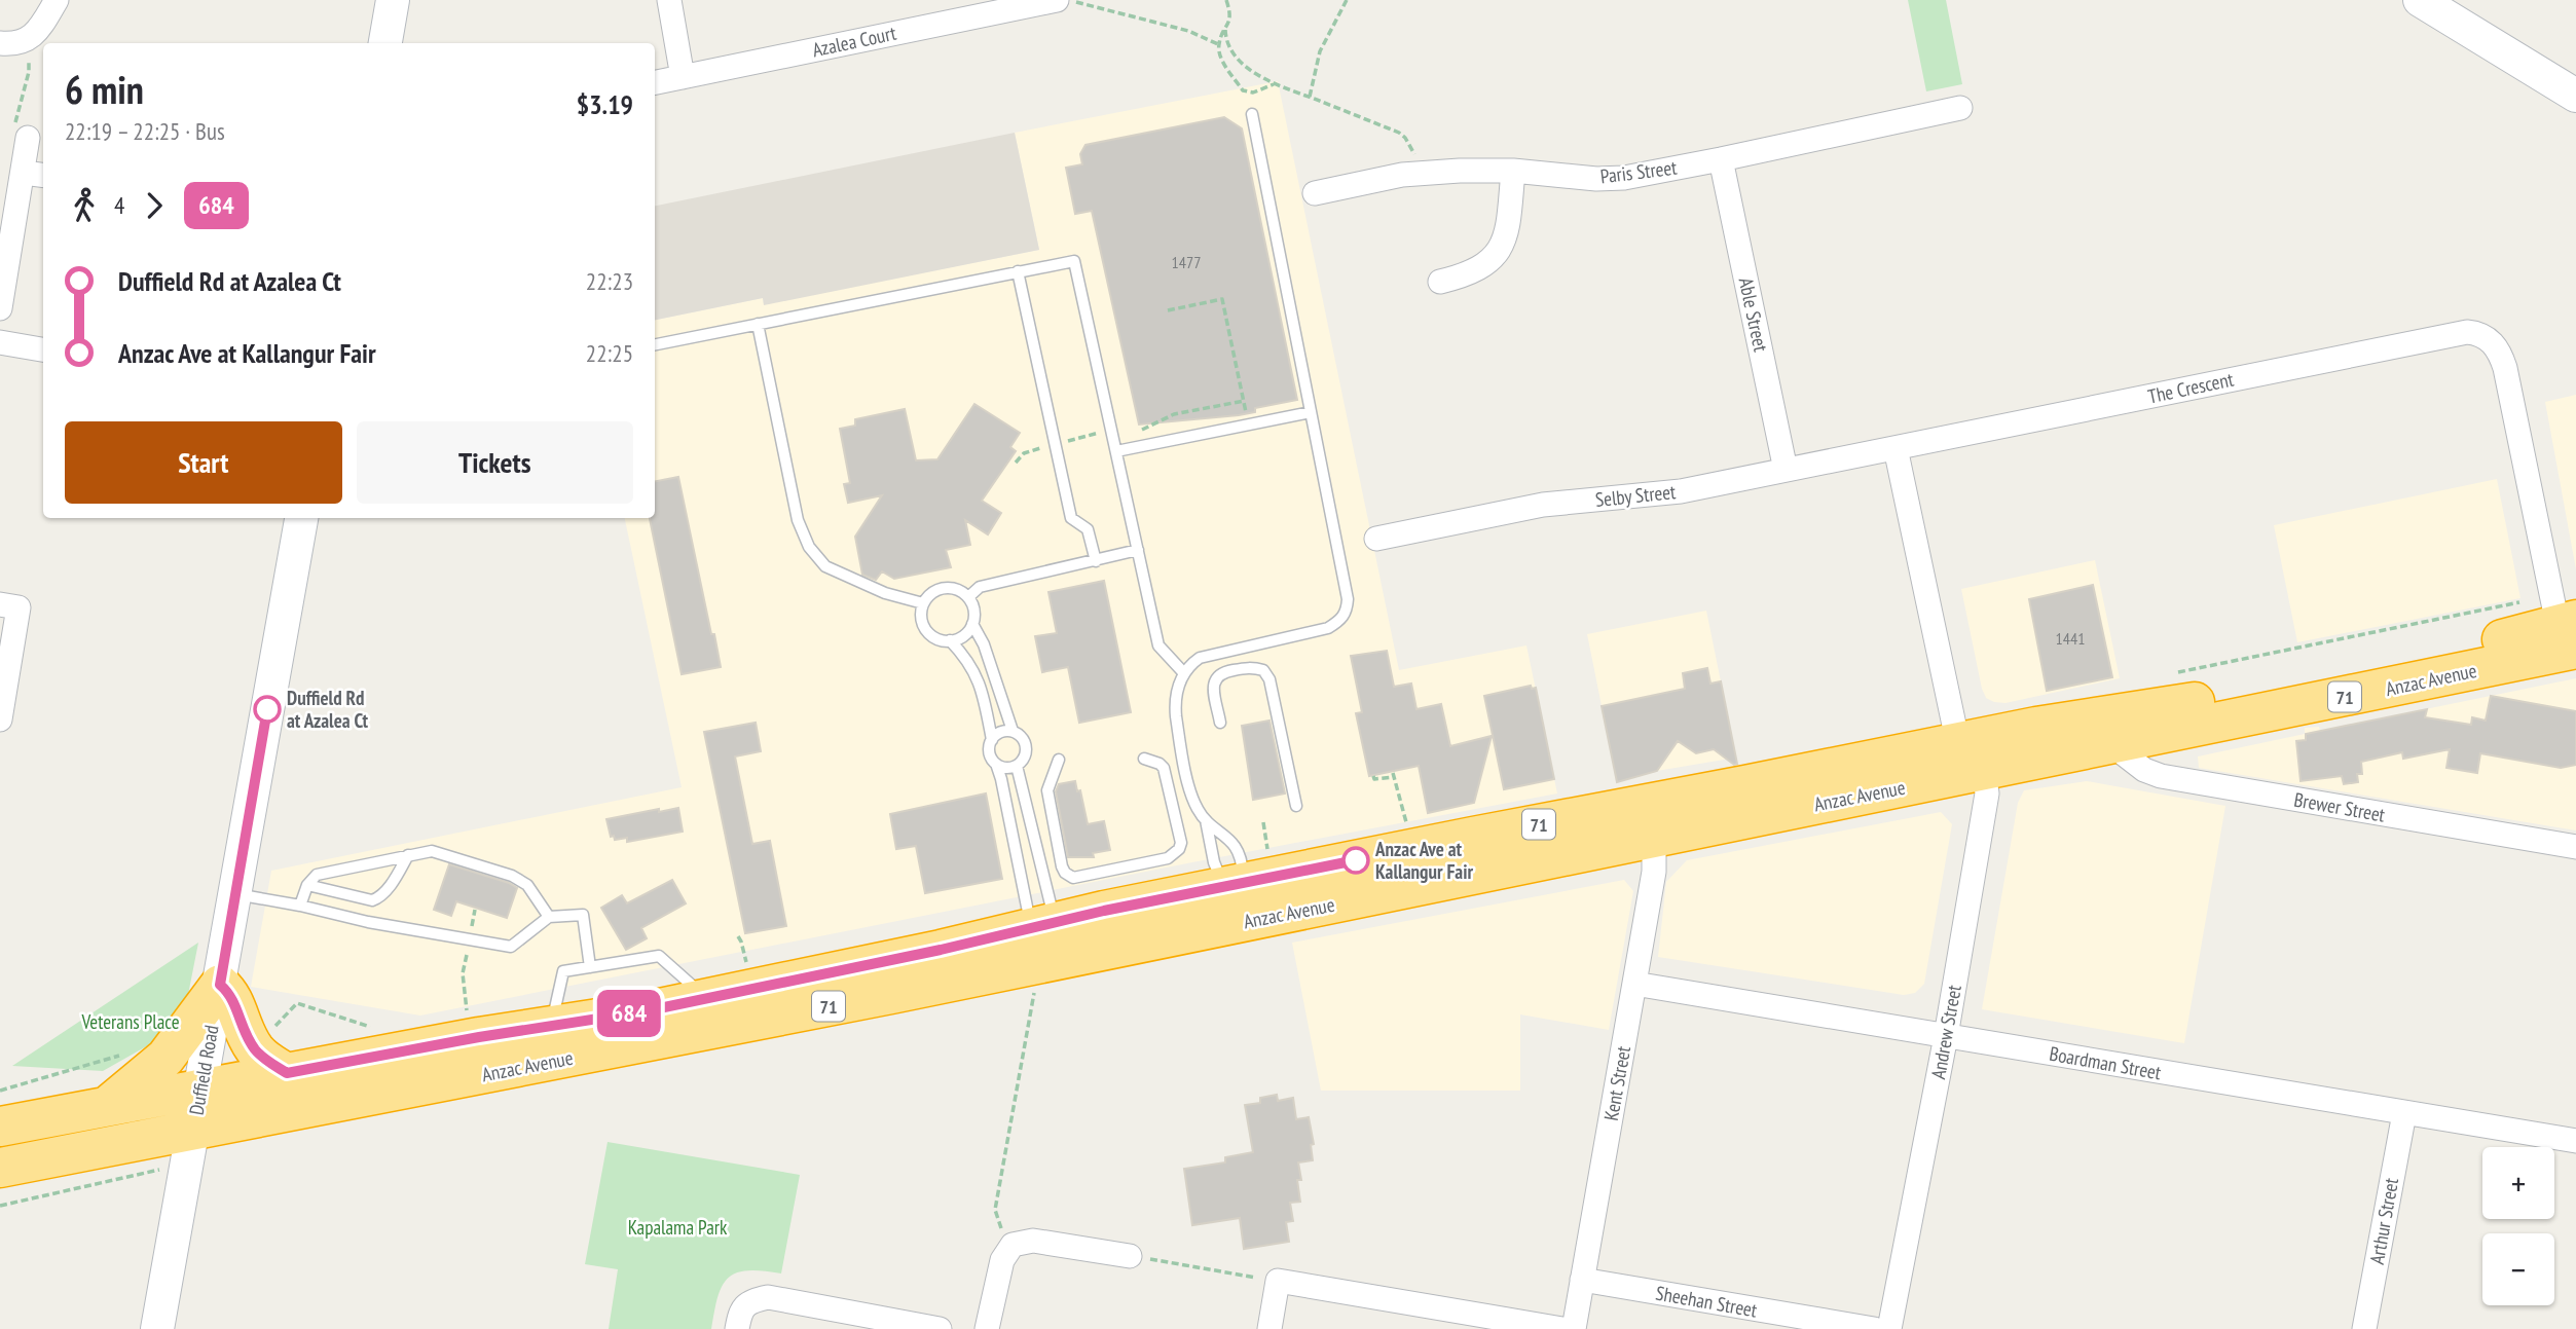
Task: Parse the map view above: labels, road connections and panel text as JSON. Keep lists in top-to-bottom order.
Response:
{
  "streets": {
    "highway": ["Anzac Avenue", "71"],
    "street": [
      "Azalea Court",
      "Paris Street",
      "Able Street",
      "The Crescent",
      "Selby Street",
      "Brewer Street",
      "Andrew Street",
      "Boardman Street",
      "Duffield Road",
      "Kent Street",
      "Arthur Street",
      "Sheehan Street"
    ]
  },
  "crossings": [
    ["Paris Street", "Able Street"],
    ["Able Street", "Selby Street"],
    ["The Crescent", "Selby Street"],
    ["The Crescent", "Anzac Avenue"],
    ["Anzac Avenue", "Brewer Street"],
    ["Anzac Avenue", "Andrew Street"],
    ["Anzac Avenue", "Duffield Road"],
    ["Anzac Avenue", "Kent Street"],
    ["Andrew Street", "Boardman Street"],
    ["Boardman Street", "Kent Street"],
    ["Boardman Street", "Arthur Street"],
    ["Kent Street", "Sheehan Street"]
  ],
  "parks": ["Veterans Place", "Kapalama Park"],
  "places": ["Duffield Rd at Azalea Ct", "Anzac Ave at Kallangur Fair"],
  "lines": ["bus line 684"],
  "house_numbers": ["1477", "1441"],
  "page": {
    "on_map": "684",
    "heading": ["6 min", "22:19 – 22:25 · Bus", "$3.19"],
    "legs": ["4", "684"],
    "list": [
      {
        "name": "Duffield Rd at Azalea Ct",
        "value": "22:23"
      },
      {
        "name": "Anzac Ave at Kallangur Fair",
        "value": "22:25"
      }
    ],
    "buttons": ["Start", "Tickets"],
    "map_buttons": ["+", "−"]
  }
}
